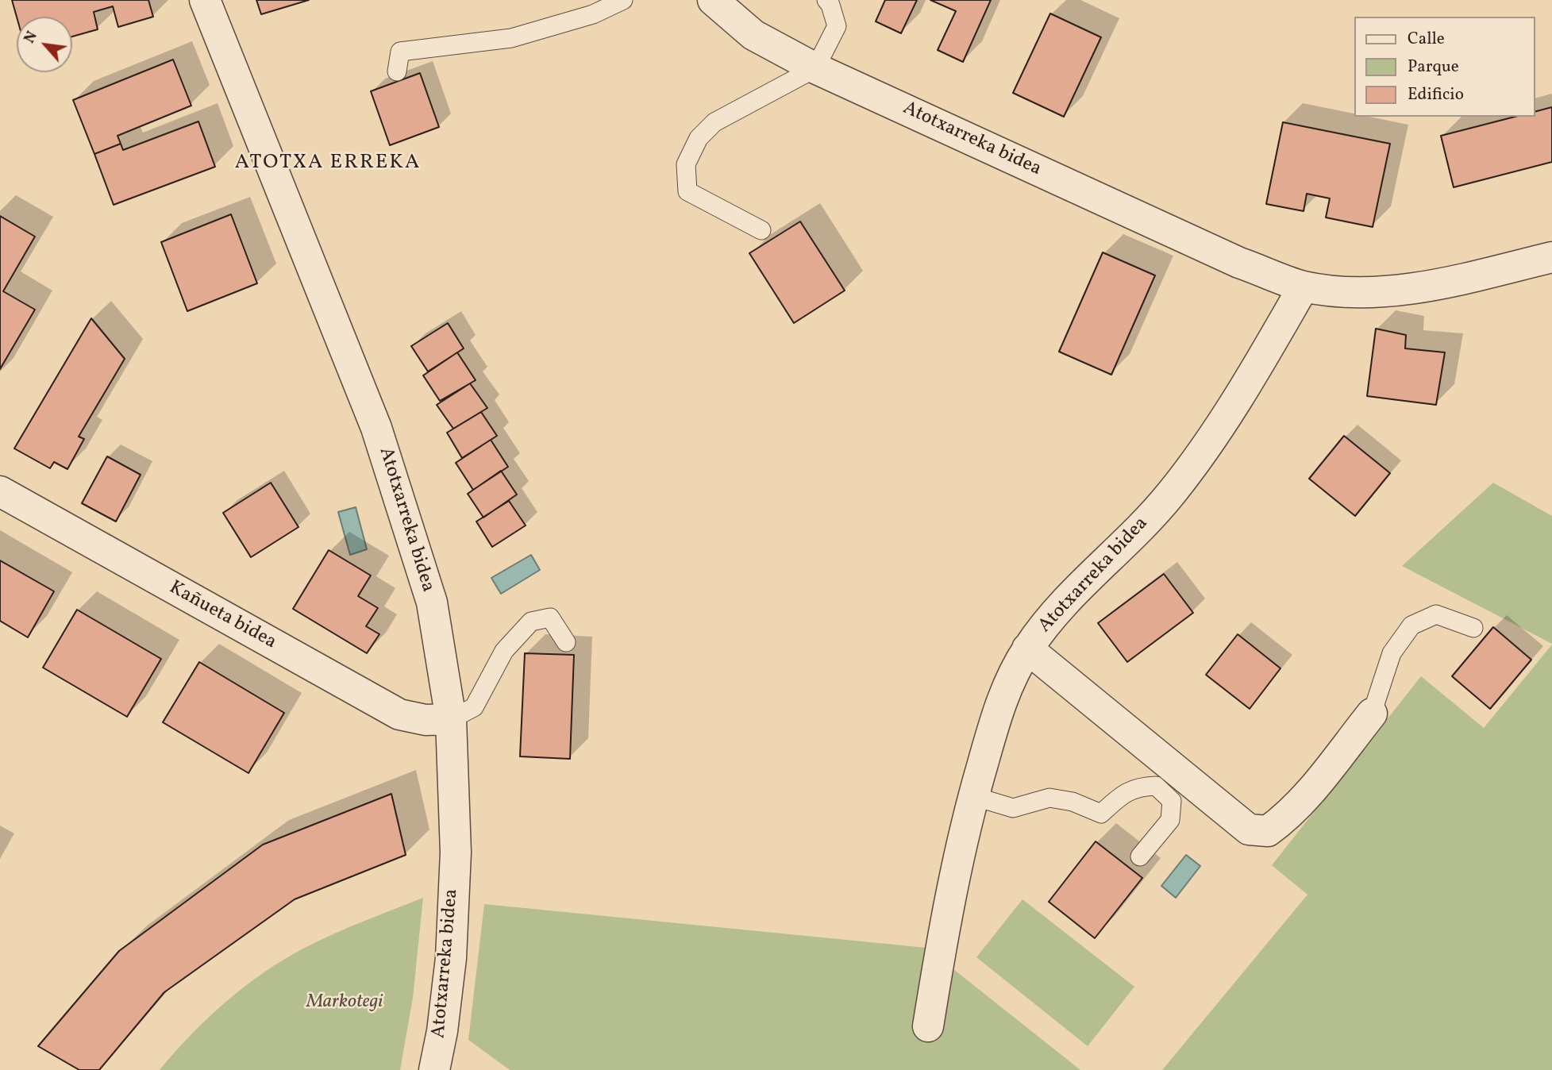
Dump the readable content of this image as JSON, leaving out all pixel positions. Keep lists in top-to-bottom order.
{
  "streets": {
    "street": ["Atotxarreka bidea", "Kañueta bidea"]
  },
  "crossings": [
    ["Atotxarreka bidea", "Kañueta bidea"]
  ],
  "districts": ["ATOTXA ERREKA"],
  "parks": ["Markotegi"],
  "legend": ["Calle", "Parque", "Edificio"],
  "north": "top left"
}
